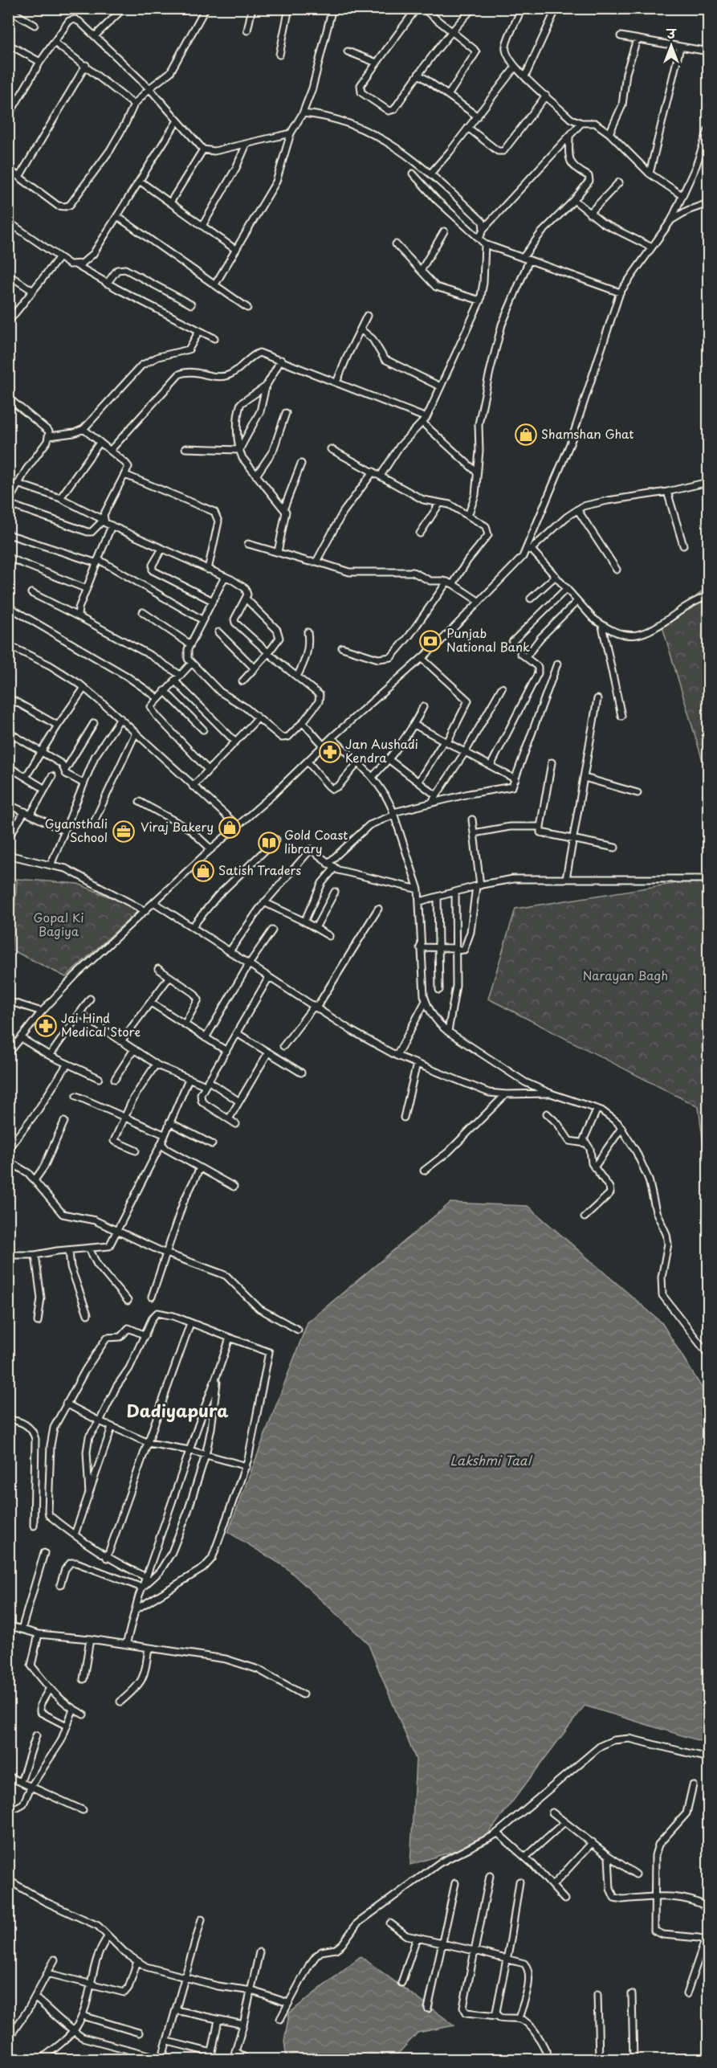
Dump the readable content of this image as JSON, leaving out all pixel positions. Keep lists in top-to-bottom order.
{
  "districts": ["Dadiyapura"],
  "water": ["Lakshmi Taal"],
  "parks": ["Gopal Ki Bagiya", "Narayan Bagh"],
  "places": {
    "shop": ["Shamshan Ghat", "Viraj Bakery", "Satish Traders"],
    "bank": ["Punjab National Bank"],
    "pharmacy": ["Jan Aushadi Kendra", "Jai Hind Medical Store"],
    "office": ["Gyansthali School"],
    "library": ["Gold Coast library"]
  },
  "north": "top"
}
